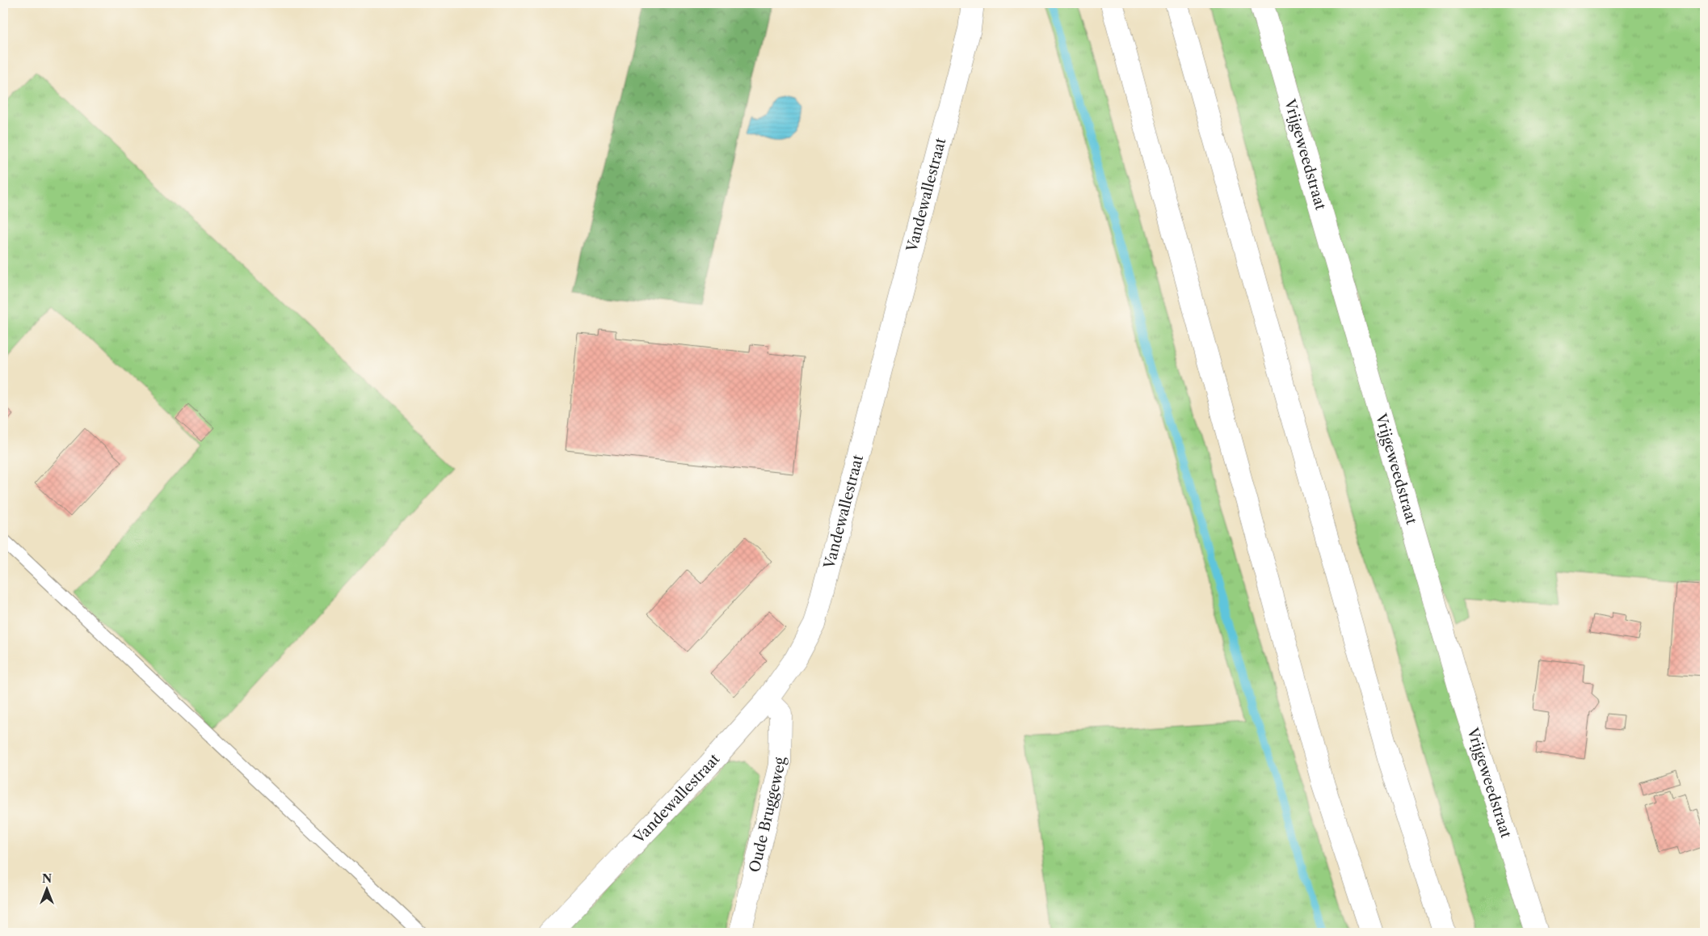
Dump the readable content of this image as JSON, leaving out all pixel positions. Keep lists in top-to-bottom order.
{
  "streets": {
    "main road": ["Vrijgeweedstraat", "Vandewallestraat", "Oude Bruggeweg"]
  },
  "crossings": [
    ["Vandewallestraat", "Oude Bruggeweg"]
  ],
  "north": "top"
}
